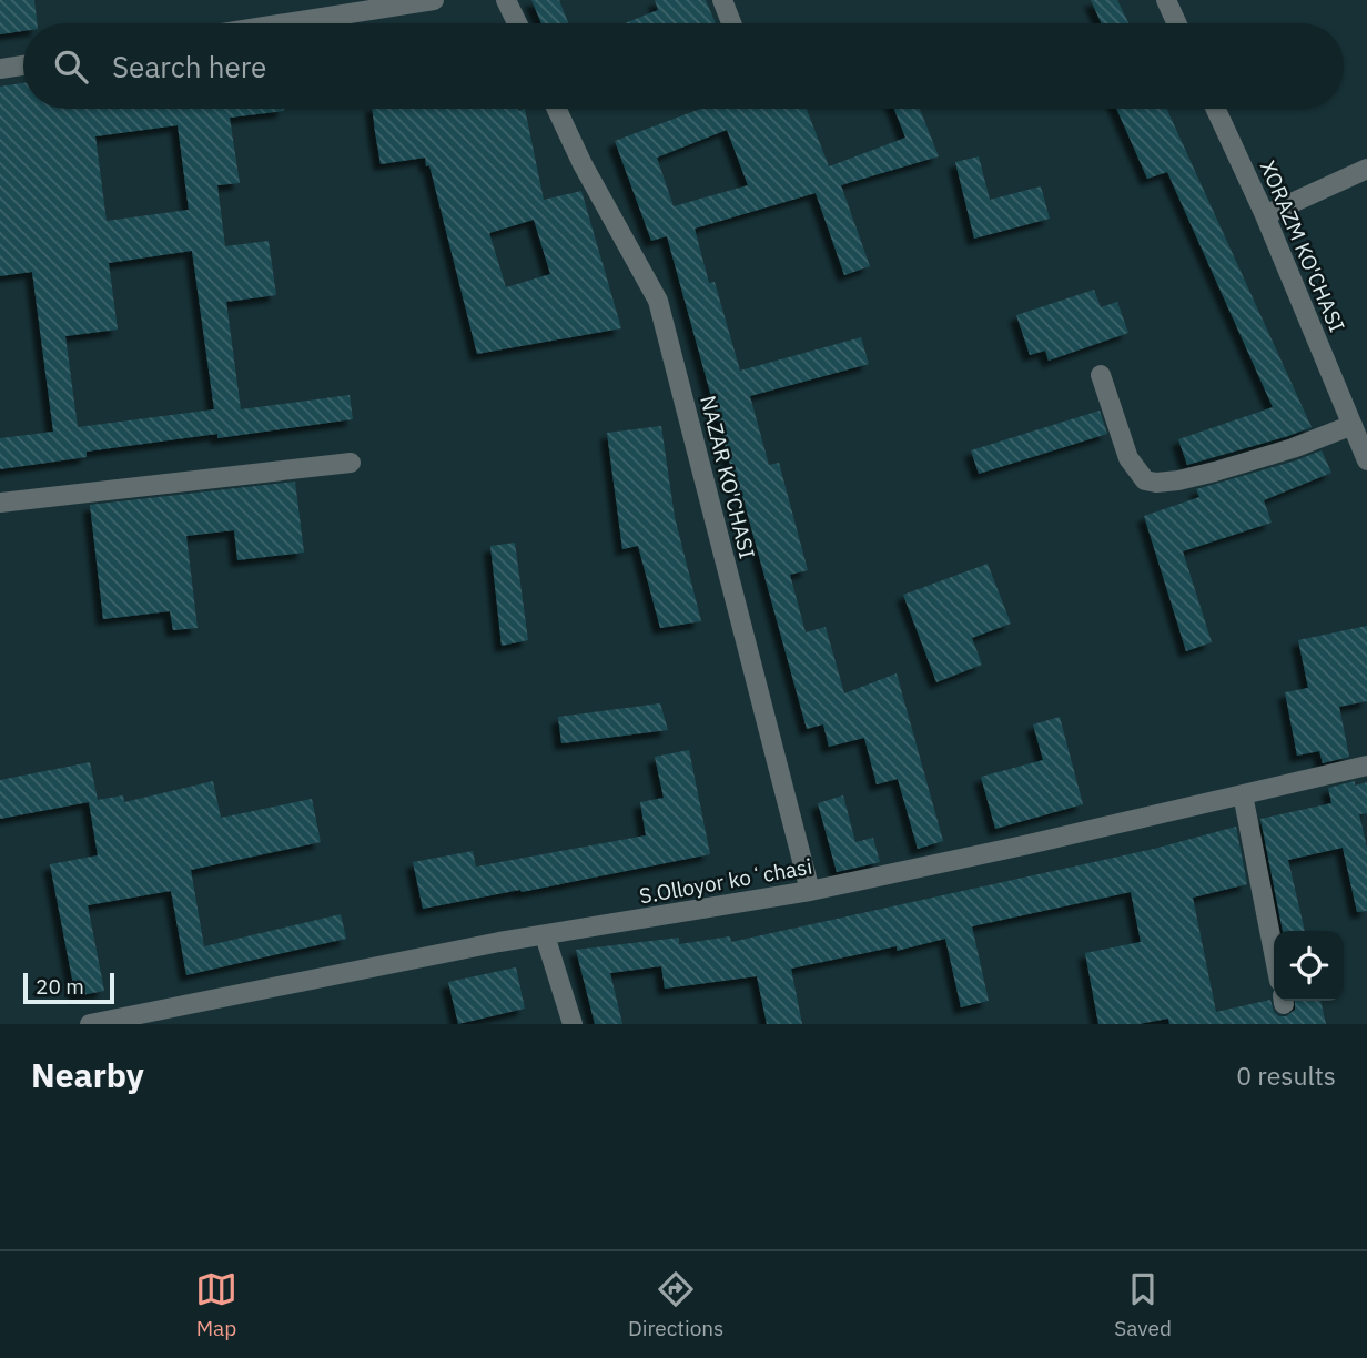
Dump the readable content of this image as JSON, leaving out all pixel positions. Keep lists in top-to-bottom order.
{
  "streets": {
    "street": ["XORAZM KO'CHASI", "NAZAR KO'CHASI", "S.Olloyor koʻchasi"]
  },
  "crossings": [
    ["NAZAR KO'CHASI", "S.Olloyor koʻchasi"]
  ],
  "scale_bar": "20 m",
  "page": {
    "search": "Search here",
    "scale": "20 m",
    "heading": ["Nearby", "0 results"],
    "nav": ["Map", "Directions", "Saved"]
  }
}
